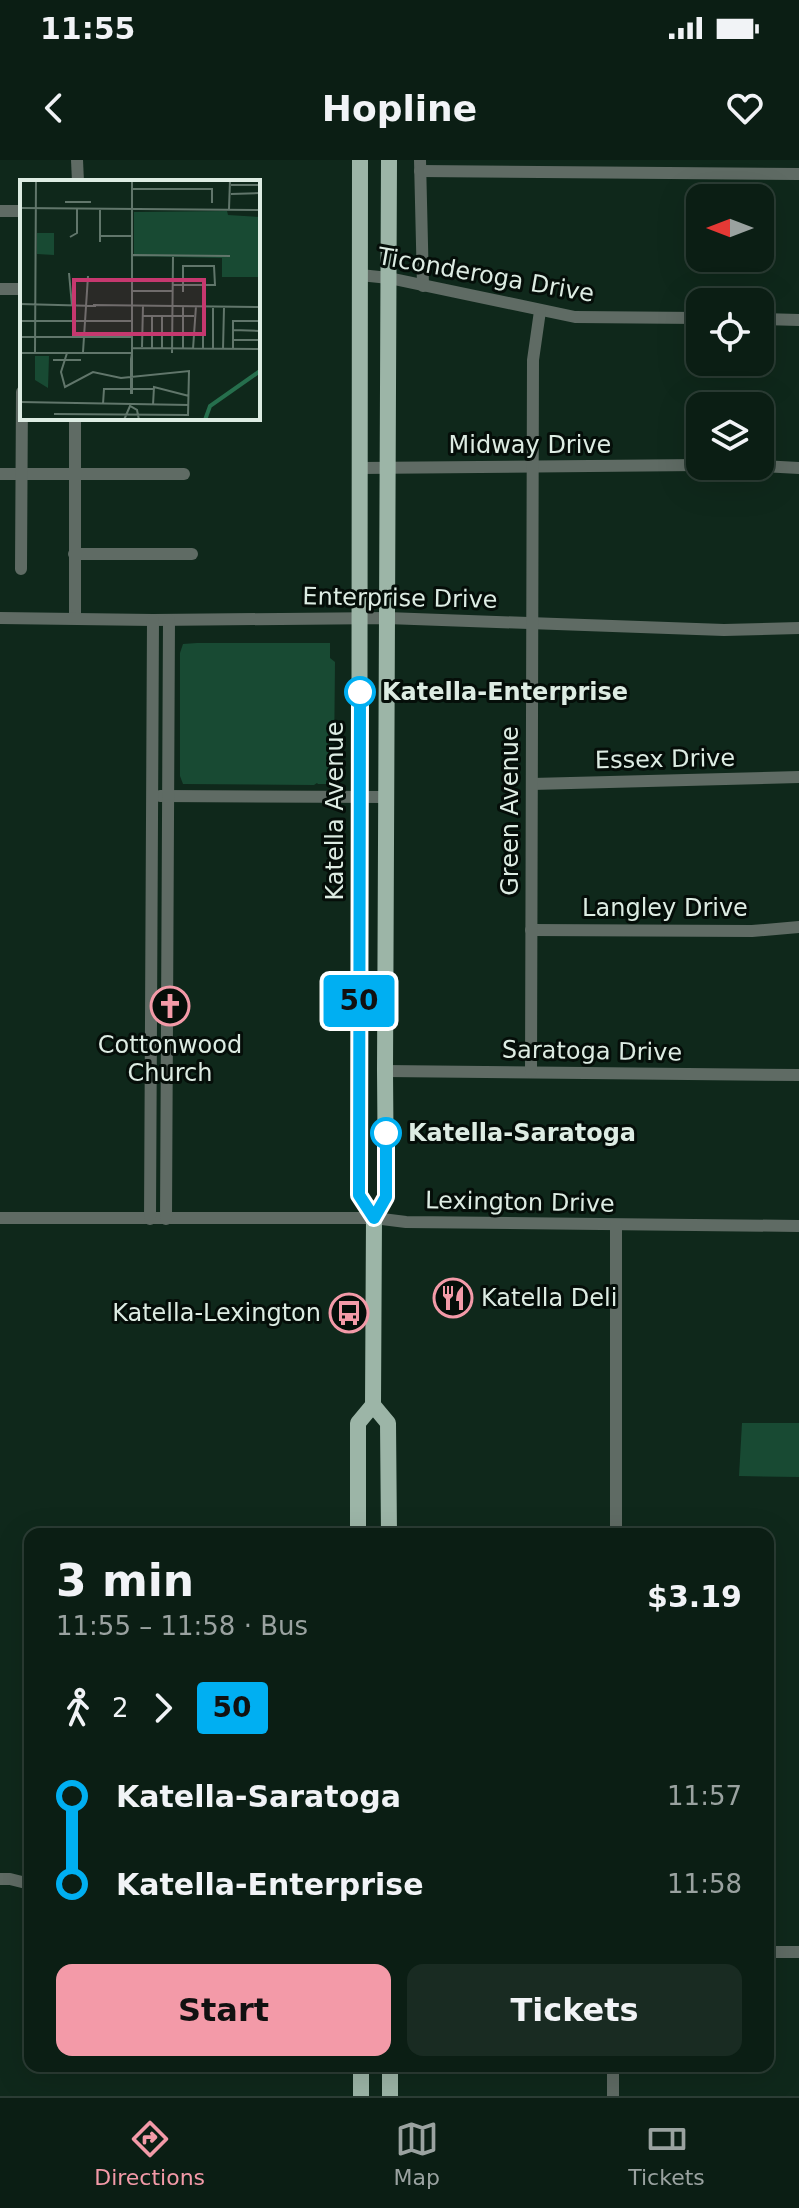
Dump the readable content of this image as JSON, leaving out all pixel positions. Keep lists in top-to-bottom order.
{
  "streets": {
    "main road": ["Katella Avenue"],
    "street": [
      "Ticonderoga Drive",
      "Midway Drive",
      "Enterprise Drive",
      "Essex Drive",
      "Green Avenue",
      "Langley Drive",
      "Saratoga Drive",
      "Lexington Drive"
    ]
  },
  "crossings": [
    ["Ticonderoga Drive", "Katella Avenue"],
    ["Ticonderoga Drive", "Green Avenue"],
    ["Midway Drive", "Katella Avenue"],
    ["Midway Drive", "Green Avenue"],
    ["Enterprise Drive", "Katella Avenue"],
    ["Enterprise Drive", "Green Avenue"],
    ["Essex Drive", "Green Avenue"],
    ["Katella Avenue", "Saratoga Drive"],
    ["Katella Avenue", "Lexington Drive"],
    ["Green Avenue", "Langley Drive"],
    ["Green Avenue", "Saratoga Drive"]
  ],
  "places": {
    "other": ["Katella-Enterprise", "Katella-Saratoga"],
    "church": ["Cottonwood Church"],
    "restaurant": ["Katella Deli"],
    "bus stop": ["Katella-Lexington"]
  },
  "lines": ["bus line 50"],
  "north": "left",
  "page": {
    "status": "11:55",
    "header": "Hopline",
    "on_map": "50",
    "heading": ["3 min", "11:55 – 11:58 · Bus", "$3.19"],
    "legs": ["2", "50"],
    "list": [
      {
        "name": "Katella-Saratoga",
        "value": "11:57"
      },
      {
        "name": "Katella-Enterprise",
        "value": "11:58"
      }
    ],
    "buttons": ["Start", "Tickets"],
    "tabs": ["Directions", "Map", "Tickets"]
  }
}
